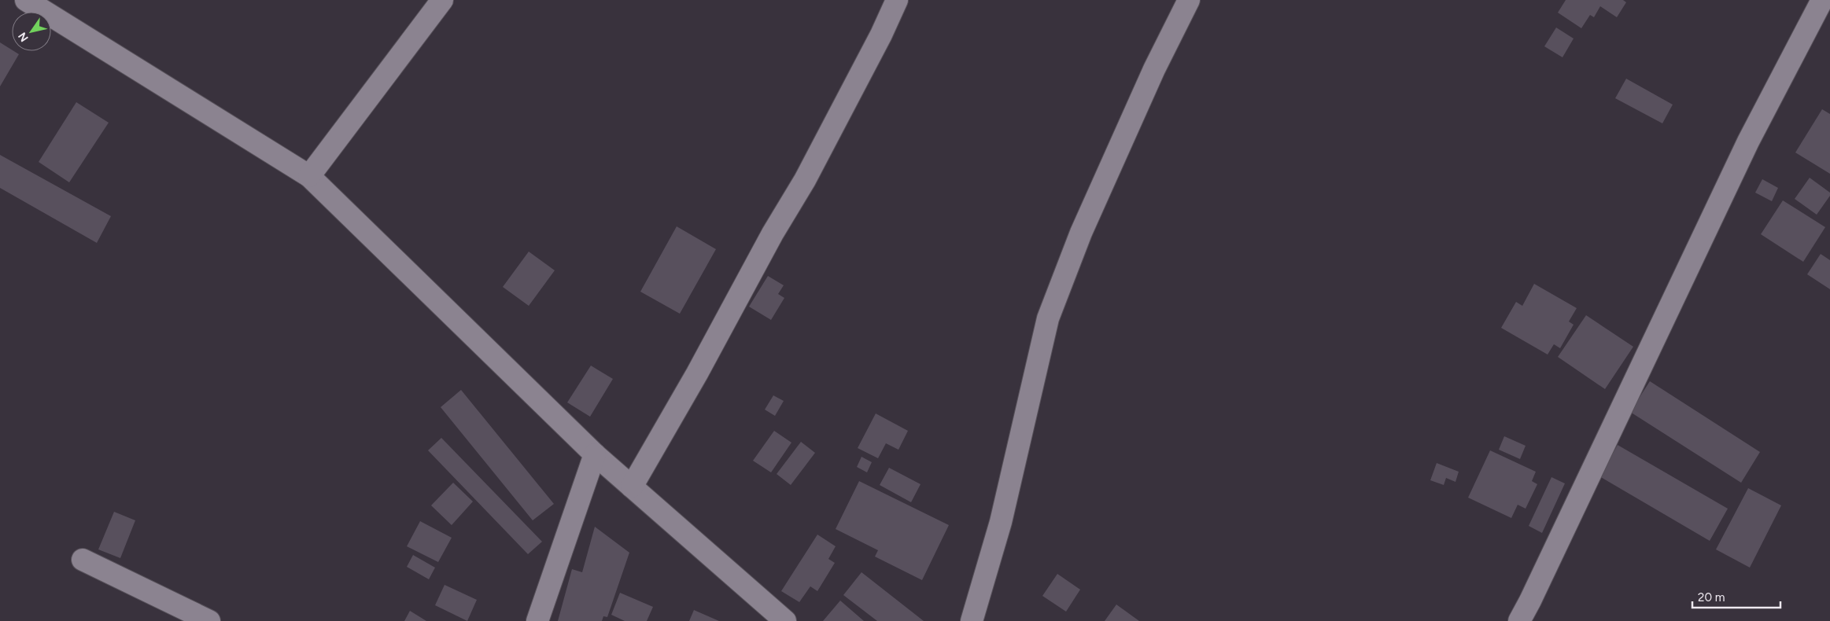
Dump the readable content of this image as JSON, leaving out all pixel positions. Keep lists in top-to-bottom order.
{
  "scale_bar": "20 m",
  "north": "bottom left"
}
